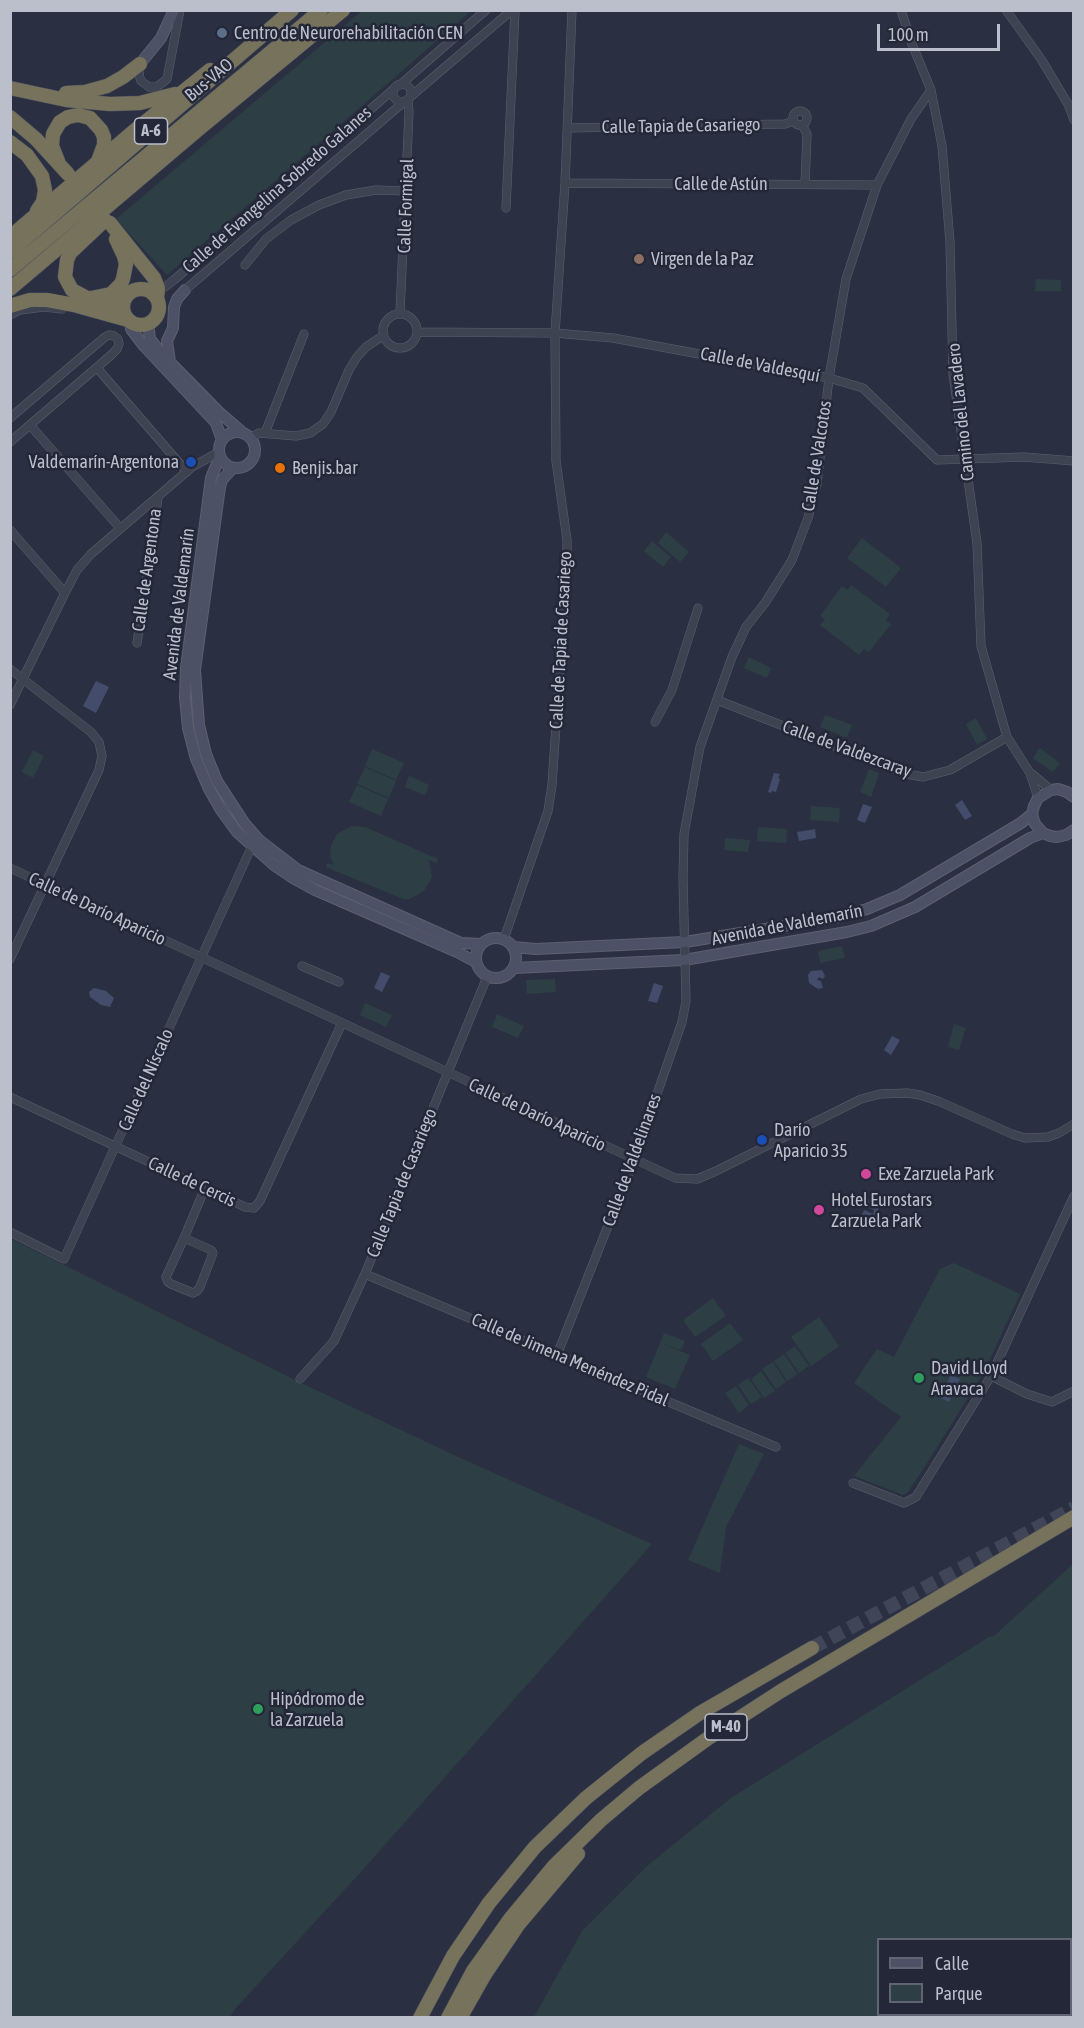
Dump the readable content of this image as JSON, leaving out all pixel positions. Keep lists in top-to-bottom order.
{
  "streets": {
    "highway": ["Bus-VAO", "A-6", "M-40"],
    "street": [
      "Calle Tapia de Casariego",
      "Calle de Astún",
      "Calle de Evangelina Sobredo Galanes",
      "Calle Formigal",
      "Calle de Valdesquí",
      "Camino del Lavadero",
      "Calle de Valcotos",
      "Calle de Argentona",
      "Avenida de Valdemarín",
      "Calle de Tapia de Casariego",
      "Calle de Valdezcaray",
      "Calle de Darío Aparicio",
      "Calle del Níscalo",
      "Calle de Valdelinares",
      "Calle de Cercis",
      "Calle de Jimena Menéndez Pidal"
    ]
  },
  "crossings": [
    ["Calle Tapia de Casariego", "Avenida de Valdemarín"],
    ["Calle Tapia de Casariego", "Calle de Tapia de Casariego"],
    ["Calle Tapia de Casariego", "Calle de Darío Aparicio"],
    ["Calle Tapia de Casariego", "Calle de Jimena Menéndez Pidal"],
    ["Calle de Astún", "Calle de Valcotos"],
    ["Calle de Evangelina Sobredo Galanes", "Calle Formigal"],
    ["Calle Formigal", "Calle de Valdesquí"],
    ["Calle de Valdesquí", "Camino del Lavadero"],
    ["Calle de Valdesquí", "Calle de Valcotos"],
    ["Calle de Valdesquí", "Calle de Tapia de Casariego"],
    ["Camino del Lavadero", "Calle de Valcotos"],
    ["Camino del Lavadero", "Calle de Valdezcaray"],
    ["Calle de Valcotos", "Avenida de Valdemarín"],
    ["Calle de Valcotos", "Calle de Valdezcaray"],
    ["Calle de Valcotos", "Calle de Valdelinares"],
    ["Calle de Argentona", "Avenida de Valdemarín"],
    ["Avenida de Valdemarín", "Calle de Tapia de Casariego"],
    ["Avenida de Valdemarín", "Calle del Níscalo"],
    ["Avenida de Valdemarín", "Calle de Valdelinares"],
    ["Calle de Darío Aparicio", "Calle del Níscalo"],
    ["Calle de Darío Aparicio", "Calle de Valdelinares"],
    ["Calle de Darío Aparicio", "Calle de Cercis"],
    ["Calle del Níscalo", "Calle de Cercis"],
    ["Calle de Valdelinares", "Calle de Jimena Menéndez Pidal"]
  ],
  "places": [
    "Centro de Neurorehabilitación CEN",
    "Virgen de la Paz",
    "Valdemarín-Argentona",
    "Benjis.bar",
    "Darío Aparicio 35",
    "Exe Zarzuela Park",
    "Hotel Eurostars Zarzuela Park",
    "David Lloyd Aravaca",
    "Hipódromo de la Zarzuela"
  ],
  "legend": ["Calle", "Parque"],
  "scale_bar": "100 m"
}
